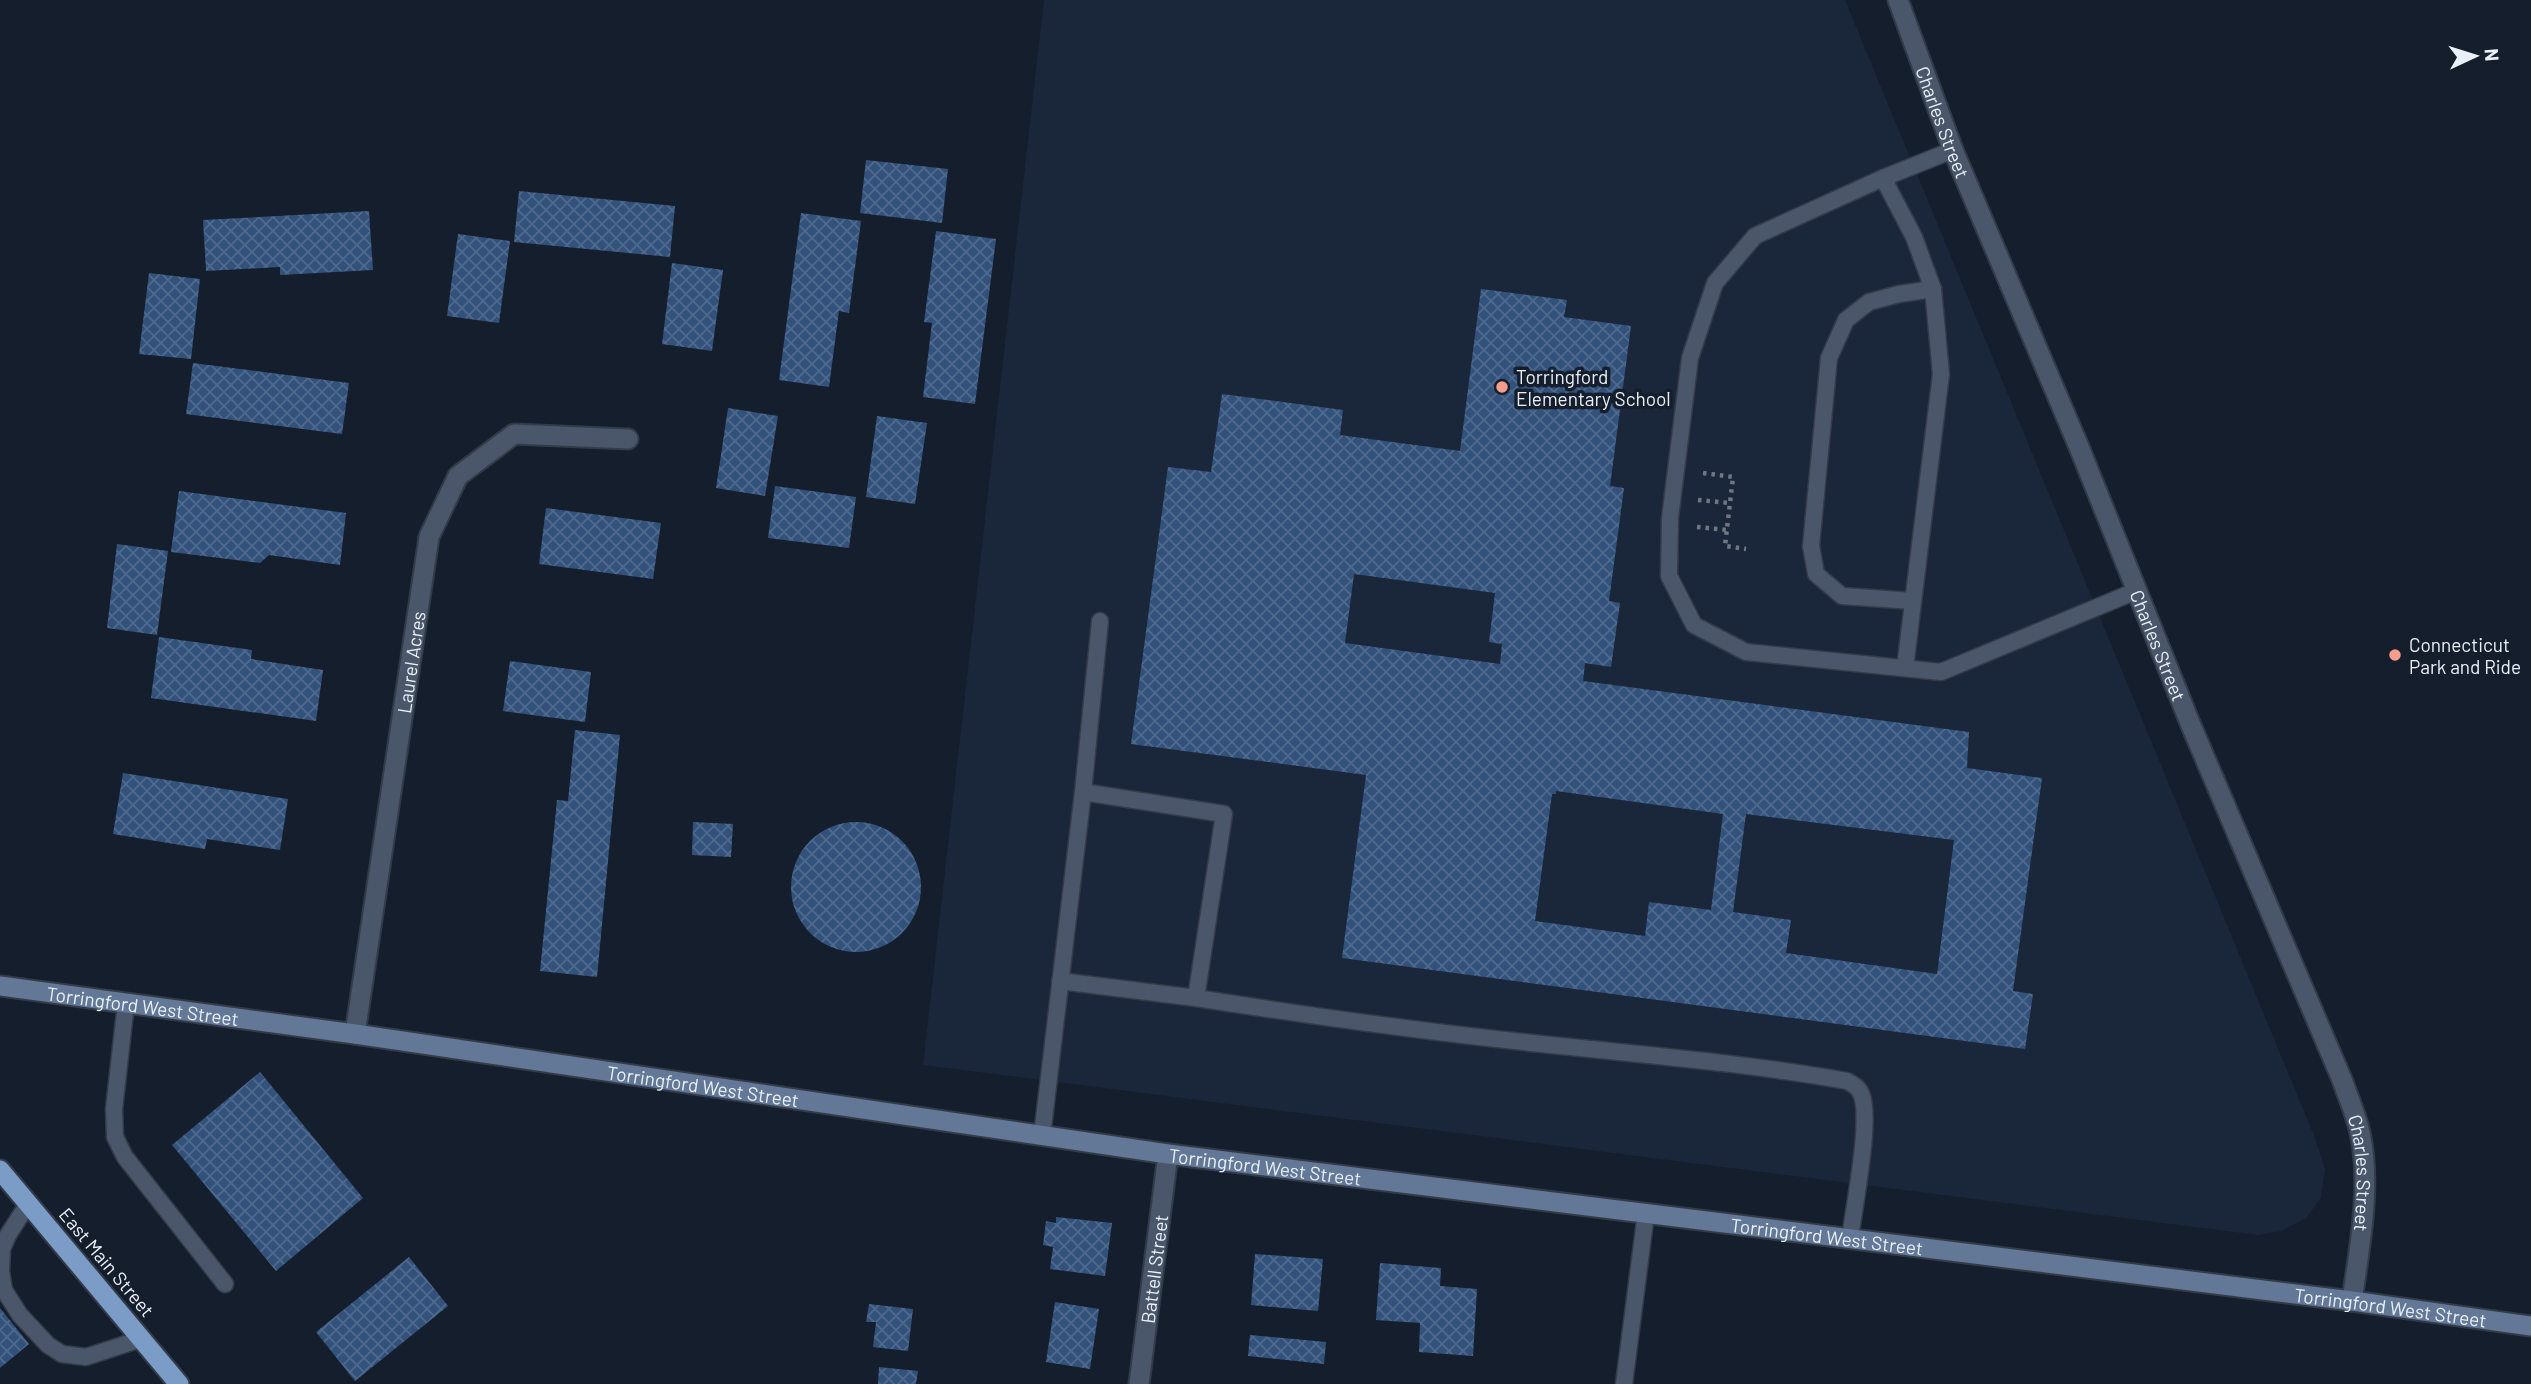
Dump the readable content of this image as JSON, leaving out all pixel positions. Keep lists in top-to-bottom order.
{
  "streets": {
    "highway": ["East Main Street"],
    "main road": ["Torringford West Street"],
    "street": ["Charles Street", "Laurel Acres", "Battell Street"]
  },
  "crossings": [
    ["Charles Street", "Torringford West Street"],
    ["Laurel Acres", "Torringford West Street"],
    ["Torringford West Street", "Battell Street"]
  ],
  "places": ["Torringford Elementary School", "Connecticut Park and Ride"],
  "north": "right"
}
